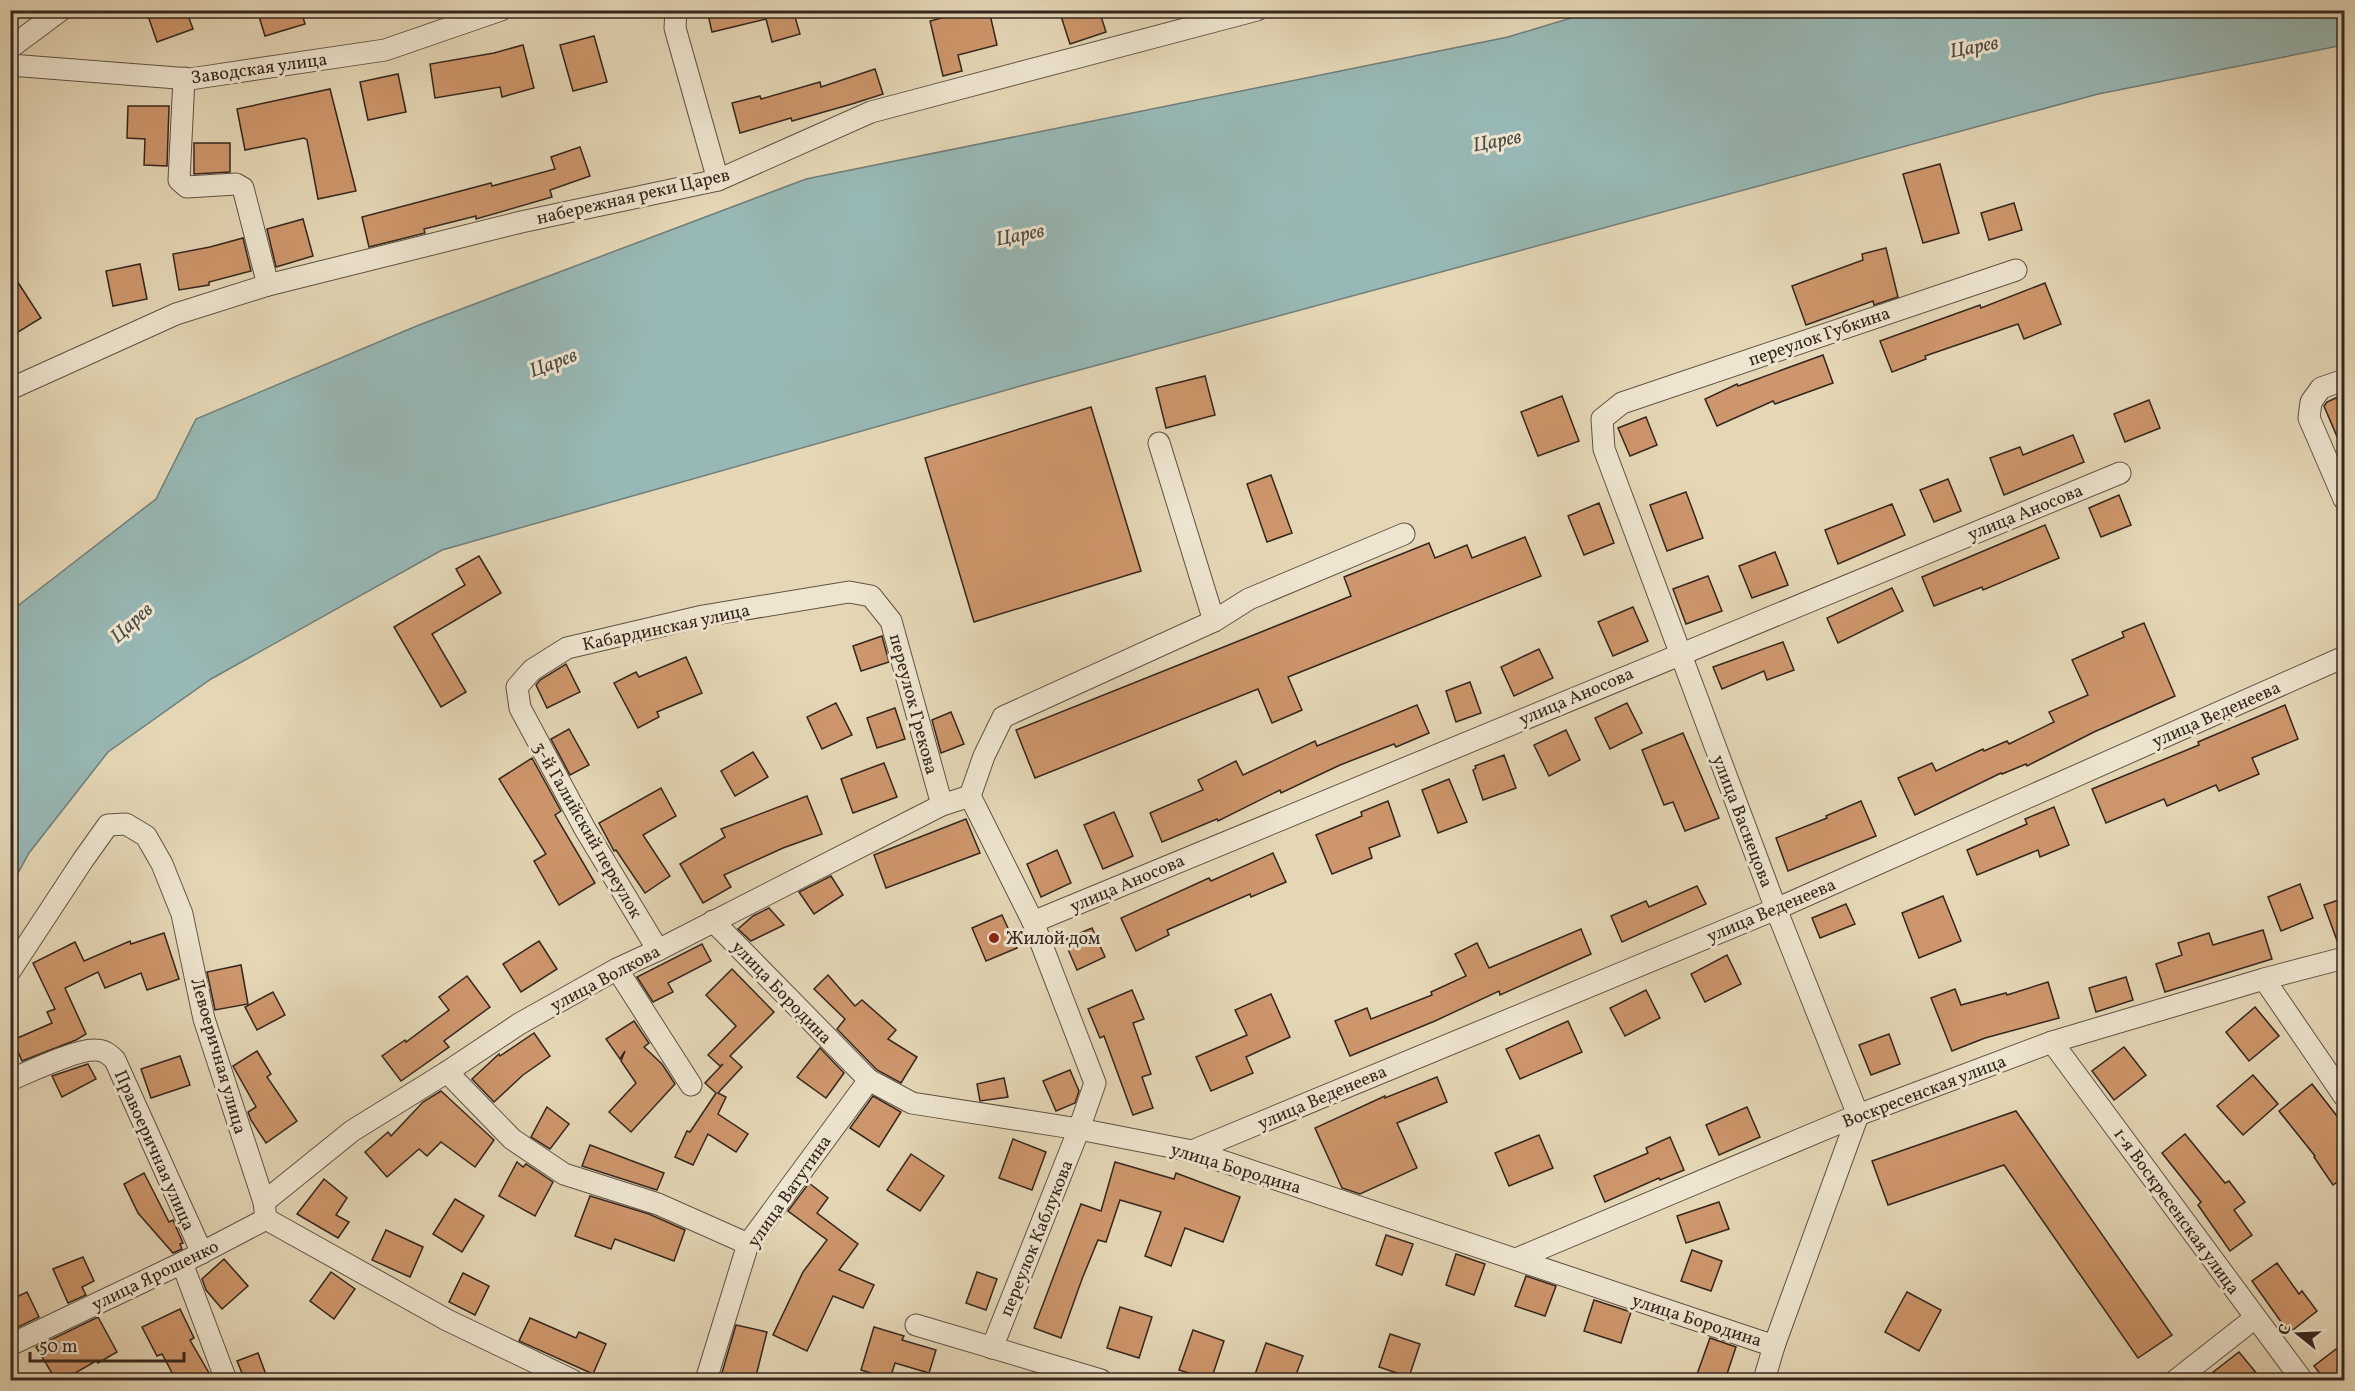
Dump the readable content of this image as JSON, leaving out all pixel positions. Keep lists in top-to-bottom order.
{
  "streets": {
    "street": [
      "Заводская улица",
      "набережная реки Царев",
      "переулок Губкина",
      "улица Аносова",
      "Кабардинская улица",
      "переулок Грекова",
      "улица Веденеева",
      "улица Васнецова",
      "3-й Галийский переулок",
      "улица Волкова",
      "улица Бородина",
      "Левоеричная улица",
      "Воскресенская улица",
      "Правоеричная улица",
      "улица Ватутина",
      "1-я Воскресенская улица",
      "переулок Каблукова",
      "улица Ярошенко"
    ]
  },
  "crossings": [
    ["переулок Губкина", "улица Васнецова"],
    ["улица Аносова", "улица Васнецова"],
    ["улица Аносова", "переулок Каблукова"],
    ["Кабардинская улица", "переулок Грекова"],
    ["Кабардинская улица", "3-й Галийский переулок"],
    ["переулок Грекова", "улица Волкова"],
    ["улица Веденеева", "улица Васнецова"],
    ["улица Веденеева", "улица Бородина"],
    ["улица Васнецова", "Воскресенская улица"],
    ["3-й Галийский переулок", "улица Волкова"],
    ["улица Волкова", "улица Бородина"],
    ["улица Волкова", "Левоеричная улица"],
    ["улица Волкова", "переулок Каблукова"],
    ["улица Волкова", "улица Ярошенко"],
    ["улица Бородина", "Воскресенская улица"],
    ["улица Бородина", "улица Ватутина"],
    ["улица Бородина", "переулок Каблукова"],
    ["Левоеричная улица", "улица Ярошенко"],
    ["Воскресенская улица", "1-я Воскресенская улица"],
    ["Правоеричная улица", "улица Ярошенко"]
  ],
  "water": ["Царев"],
  "places": ["Жилой дом"],
  "scale_bar": "50 m",
  "north": "left"
}
